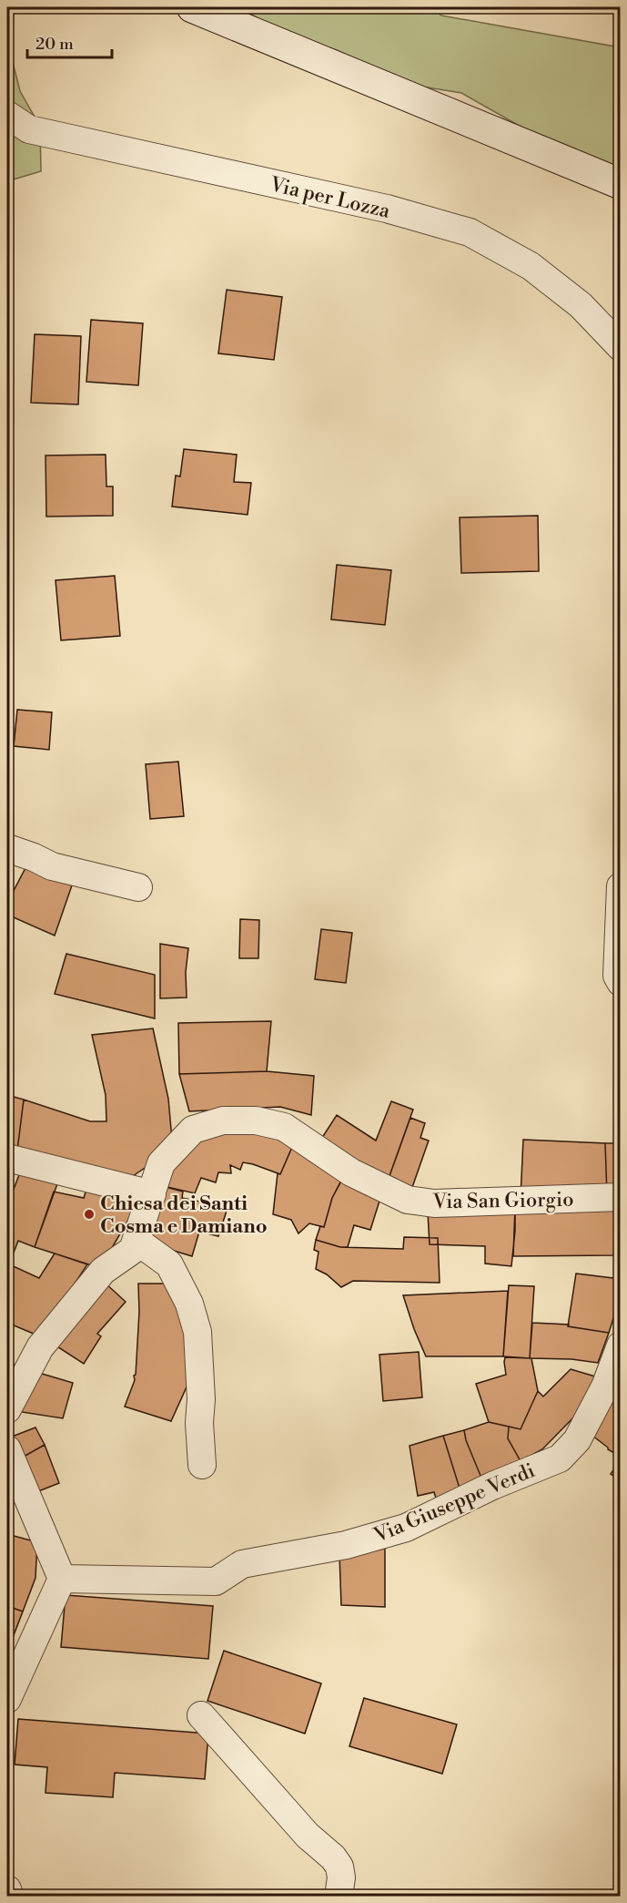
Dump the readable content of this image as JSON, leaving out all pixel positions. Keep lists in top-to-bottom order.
{
  "streets": {
    "street": ["Via per Lozza", "Via San Giorgio", "Via Giuseppe Verdi"]
  },
  "places": ["Chiesa dei Santi Cosma e Damiano"],
  "scale_bar": "20 m"
}
